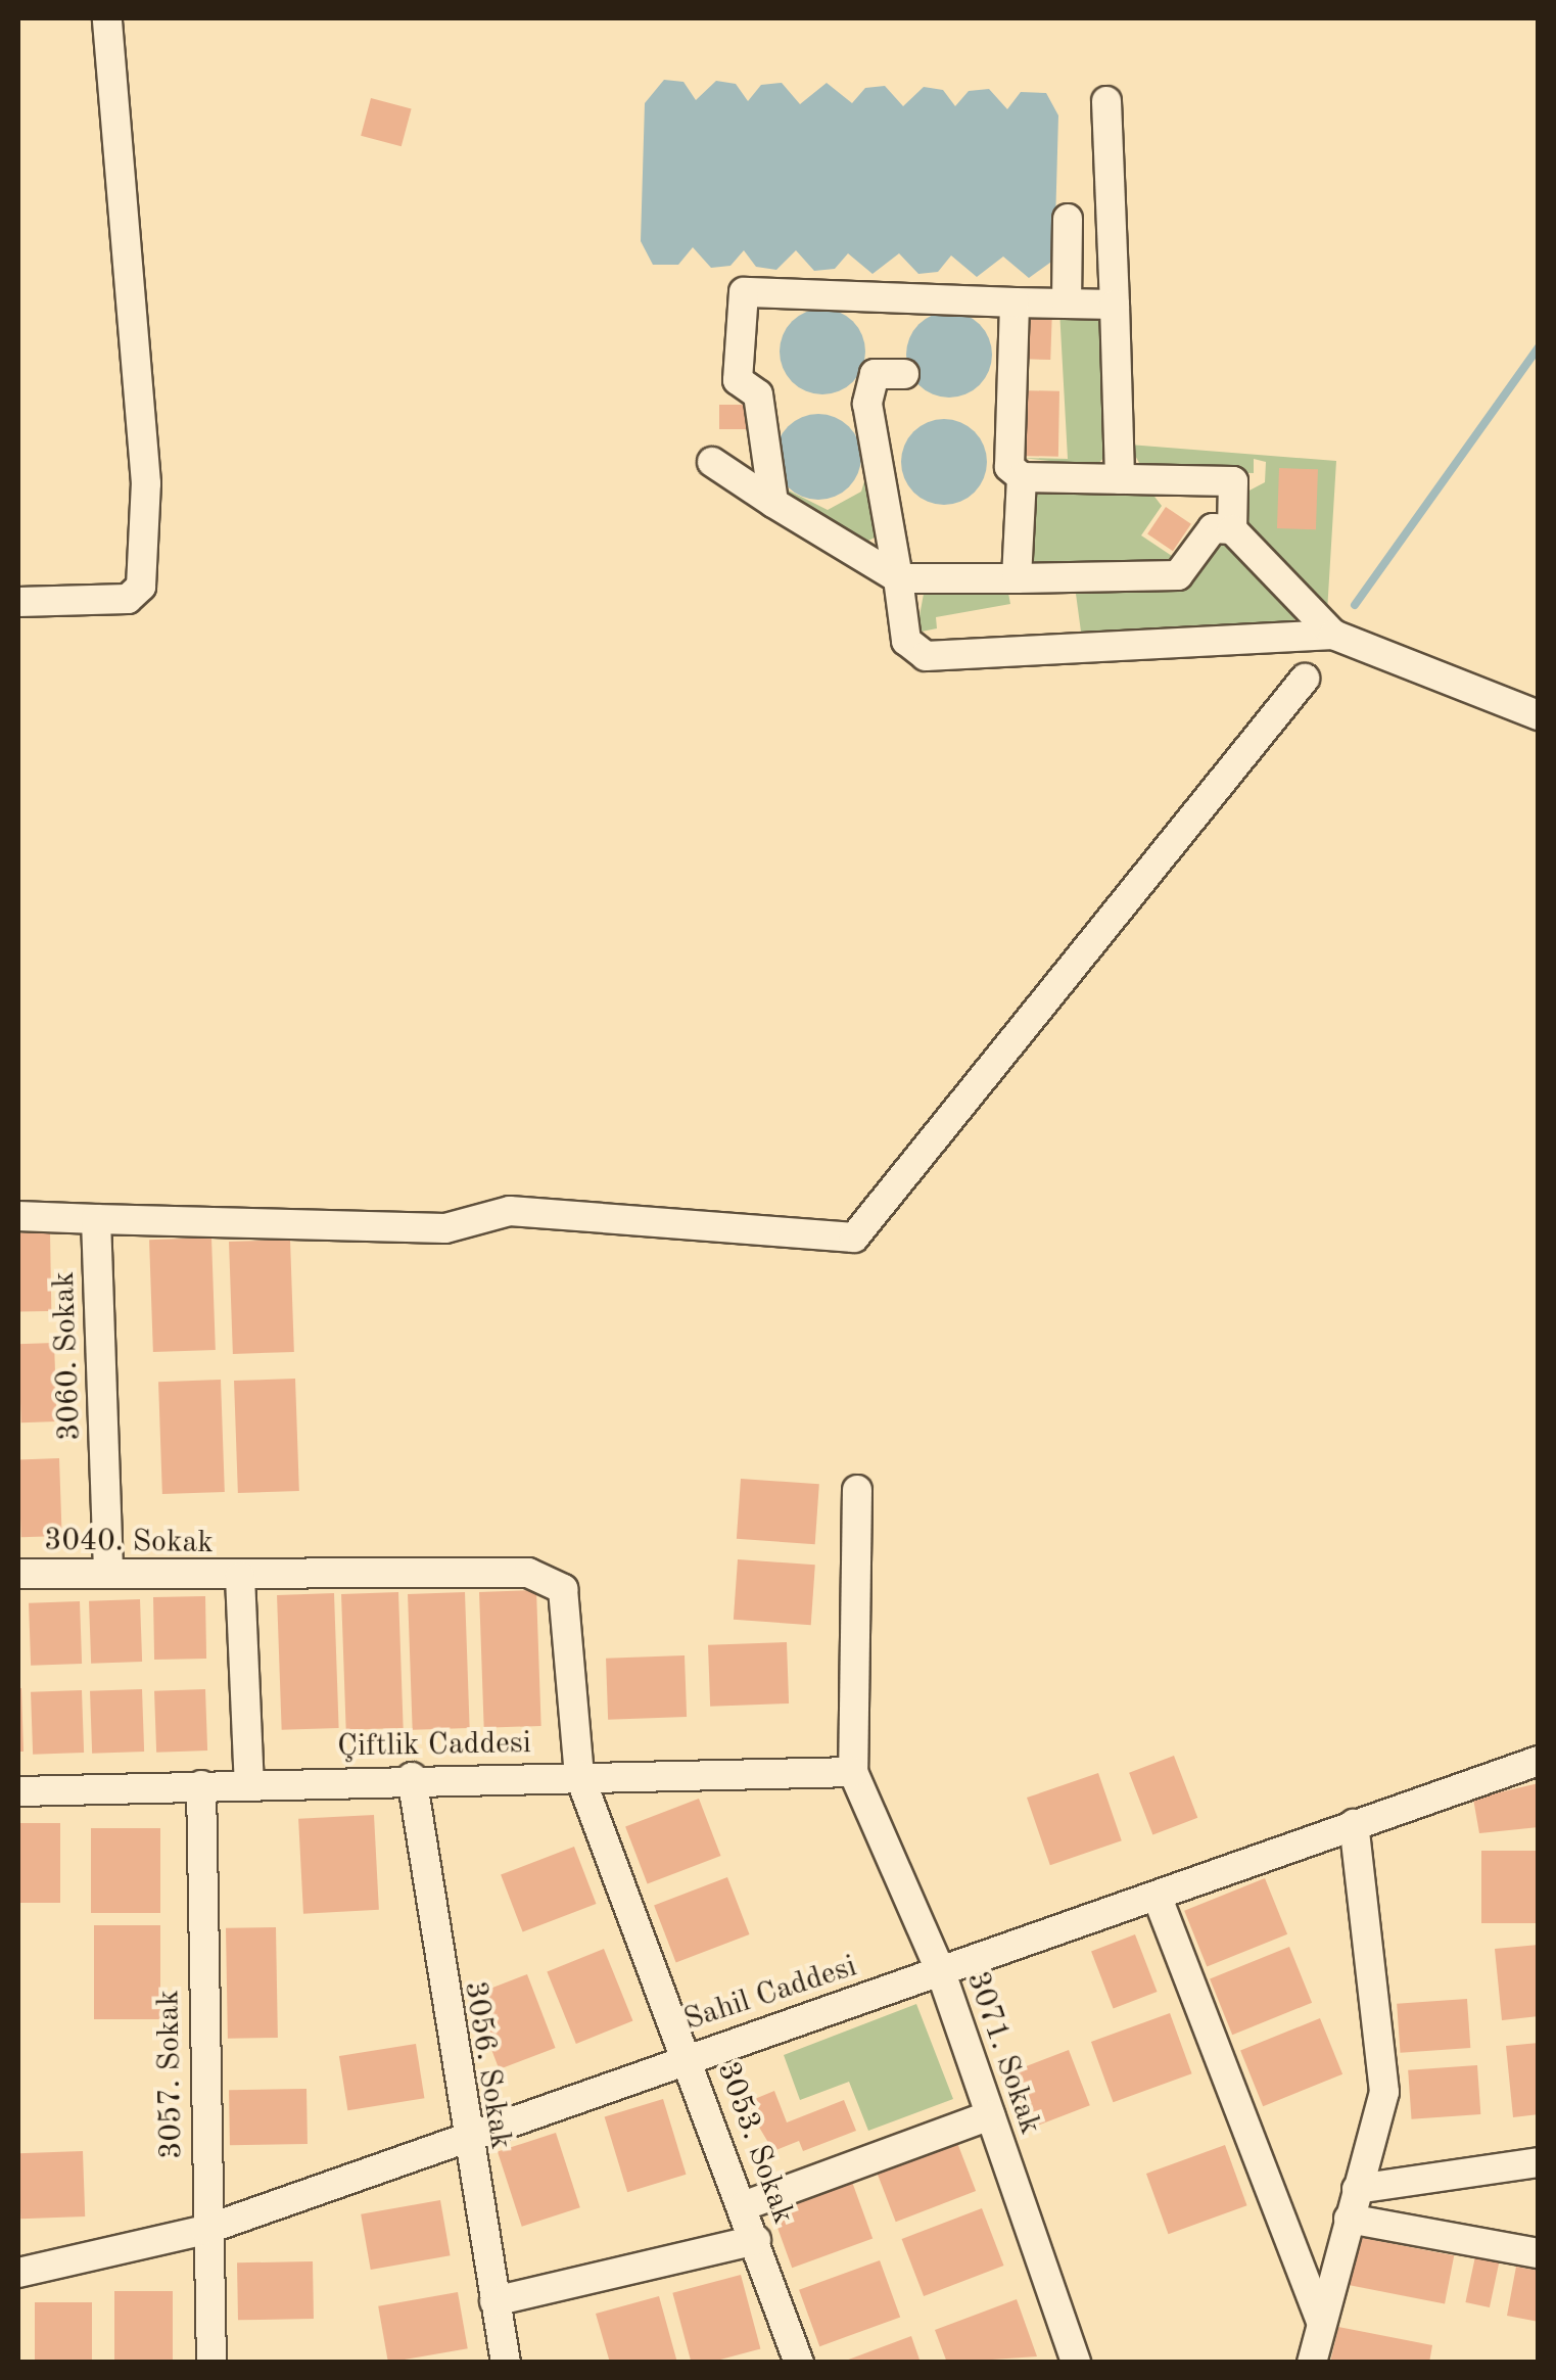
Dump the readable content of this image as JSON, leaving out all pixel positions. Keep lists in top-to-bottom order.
{
  "streets": {
    "street": [
      "3060. Sokak",
      "3040. Sokak",
      "Çiftlik Caddesi",
      "Sahil Caddesi",
      "3071. Sokak",
      "3056. Sokak",
      "3057. Sokak",
      "3053. Sokak"
    ]
  },
  "crossings": [
    ["3060. Sokak", "3040. Sokak"],
    ["3040. Sokak", "Çiftlik Caddesi"],
    ["3040. Sokak", "3053. Sokak"],
    ["Çiftlik Caddesi", "3071. Sokak"],
    ["Çiftlik Caddesi", "3056. Sokak"],
    ["Çiftlik Caddesi", "3057. Sokak"],
    ["Çiftlik Caddesi", "3053. Sokak"],
    ["Sahil Caddesi", "3071. Sokak"],
    ["Sahil Caddesi", "3056. Sokak"],
    ["Sahil Caddesi", "3057. Sokak"],
    ["Sahil Caddesi", "3053. Sokak"]
  ]
}
